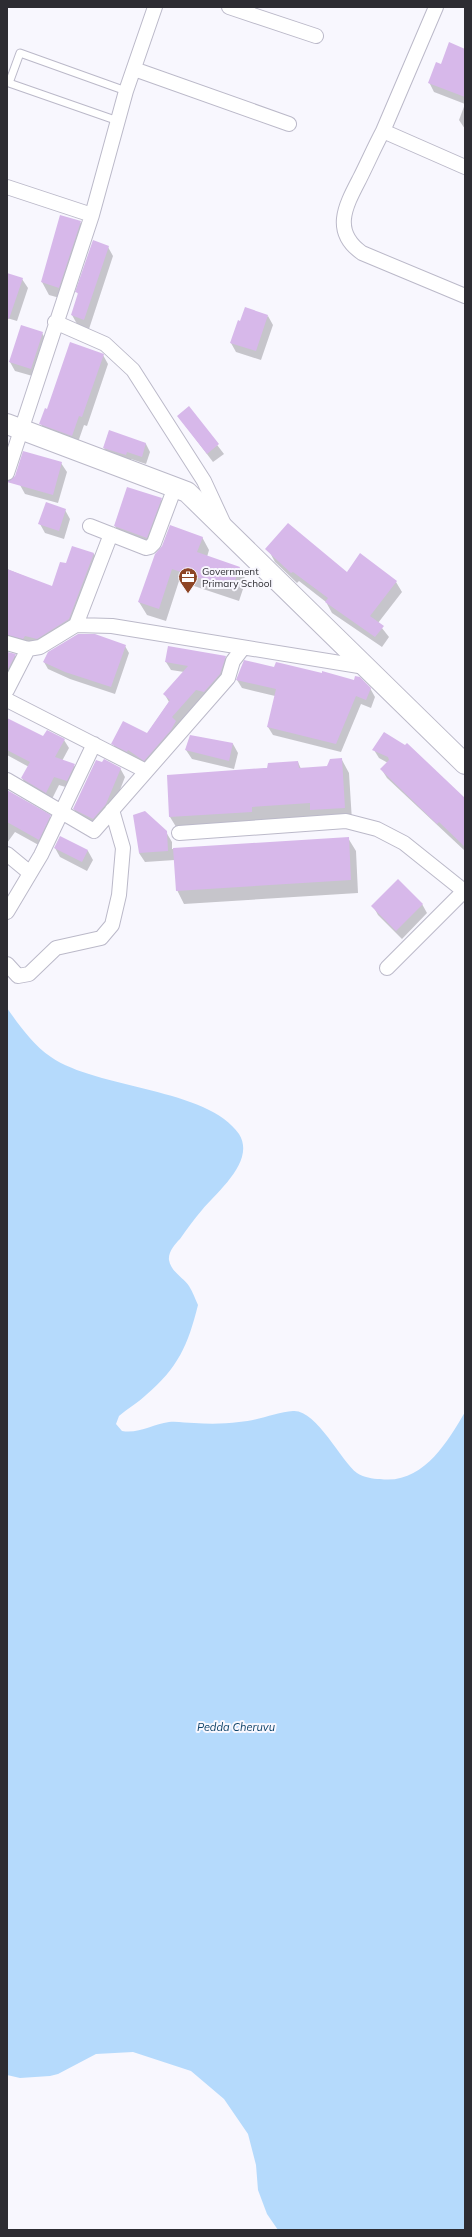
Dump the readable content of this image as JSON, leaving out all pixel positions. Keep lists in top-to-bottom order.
{
  "water": ["Pedda Cheruvu"],
  "places": {
    "office": ["Government Primary School"]
  }
}
